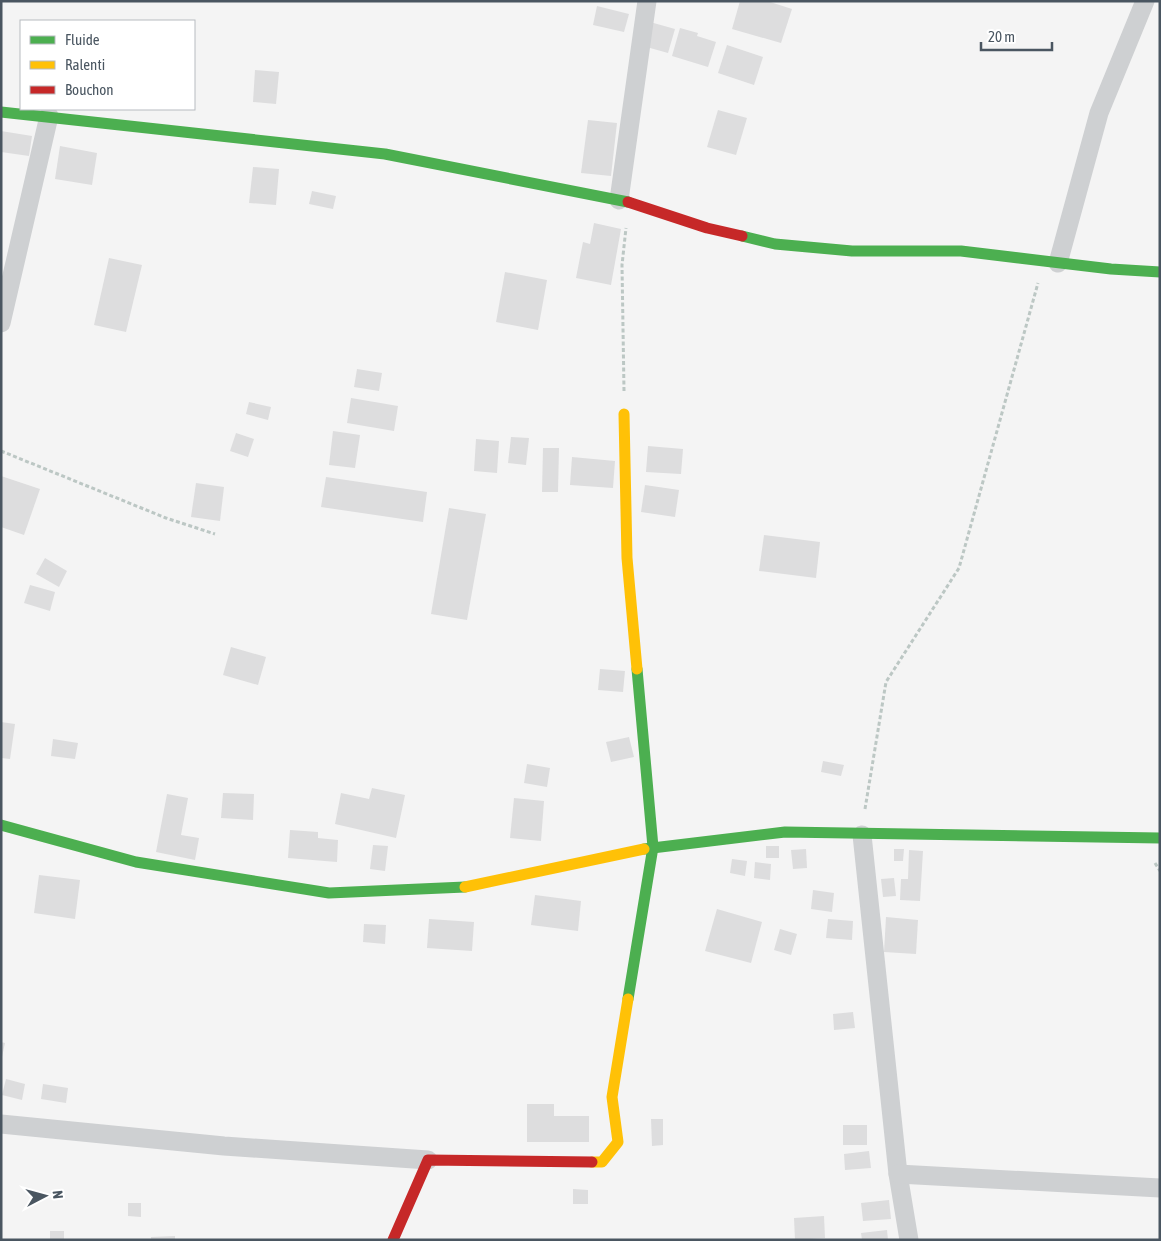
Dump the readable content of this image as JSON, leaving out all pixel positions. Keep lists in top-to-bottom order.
{
  "legend": ["Fluide", "Ralenti", "Bouchon"],
  "scale_bar": "20 m",
  "north": "right"
}
